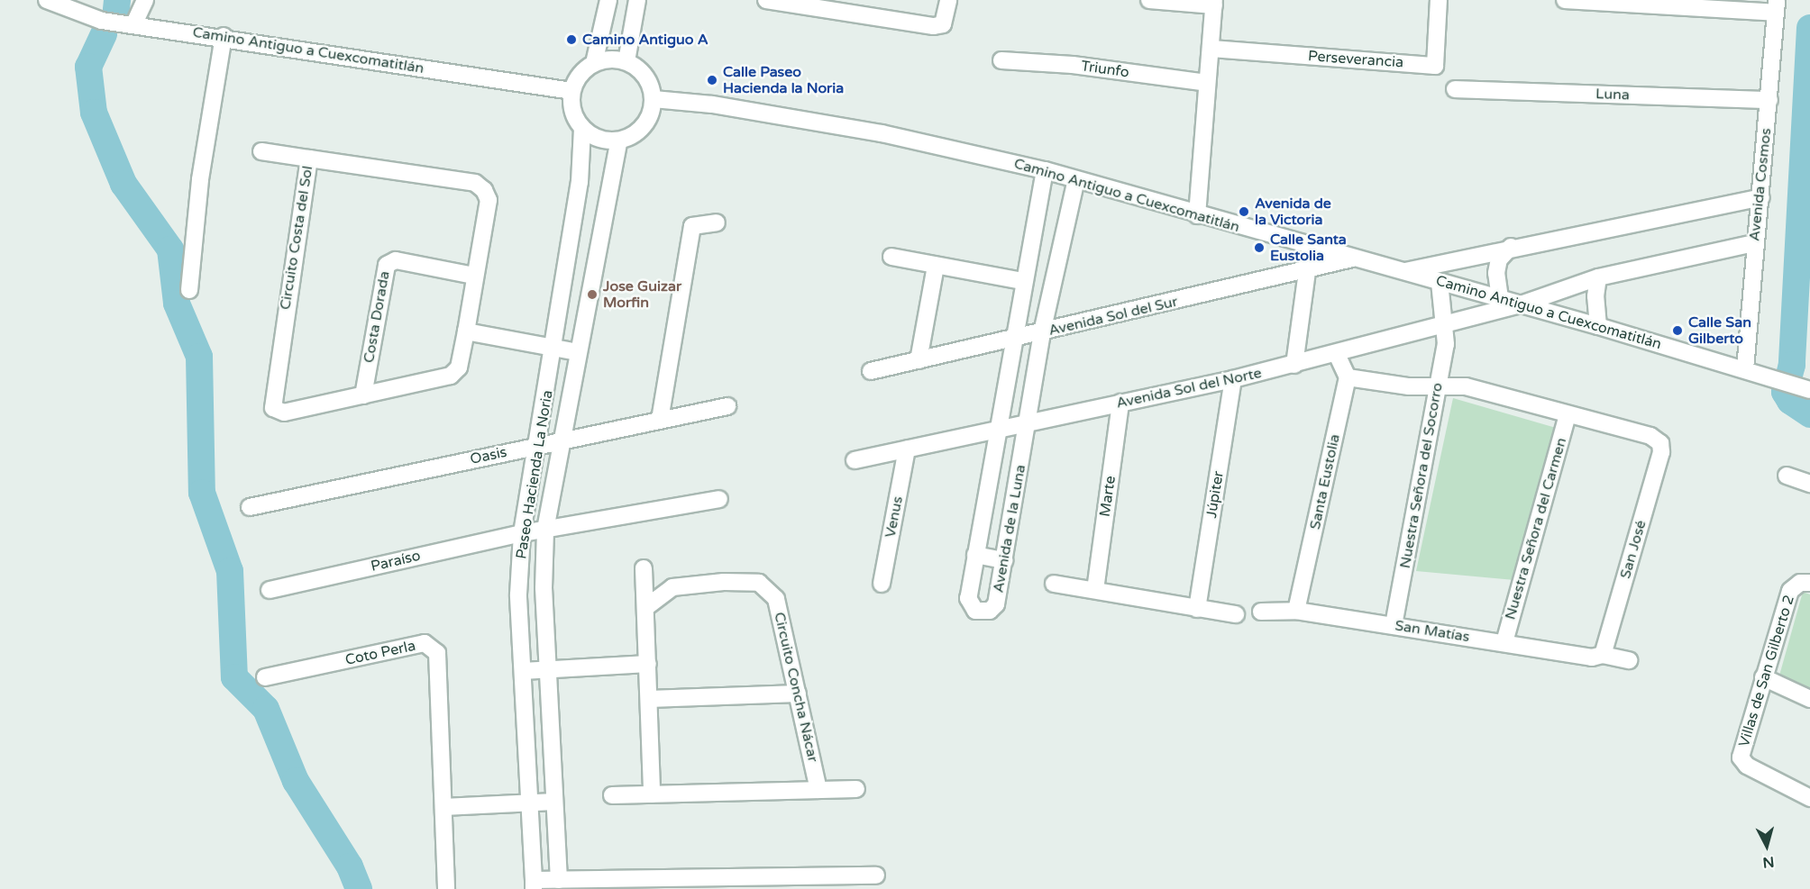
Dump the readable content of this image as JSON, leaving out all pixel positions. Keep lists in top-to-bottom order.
{
  "streets": {
    "street": [
      "Camino Antiguo a Cuexcomatitlán",
      "Perseverancia",
      "Triunfo",
      "Luna",
      "Avenida Cosmos",
      "Circuito Costa del Sol",
      "Avenida Sol del Sur",
      "Costa Dorada",
      "Avenida Sol del Norte",
      "Oasis",
      "Paseo Hacienda La Noria",
      "Nuestra Señora del Socorro",
      "Santa Eustolia",
      "Júpiter",
      "Marte",
      "Venus",
      "Avenida de la Luna",
      "Nuestra Señora del Carmen",
      "San José",
      "Paraíso",
      "San Matías",
      "Coto Perla",
      "Villas de San Gilberto 2",
      "Circuito Concha Nácar"
    ]
  },
  "crossings": [
    ["Camino Antiguo a Cuexcomatitlán", "Avenida Cosmos"],
    ["Camino Antiguo a Cuexcomatitlán", "Avenida Sol del Sur"],
    ["Camino Antiguo a Cuexcomatitlán", "Avenida Sol del Norte"],
    ["Camino Antiguo a Cuexcomatitlán", "Paseo Hacienda La Noria"],
    ["Camino Antiguo a Cuexcomatitlán", "Nuestra Señora del Socorro"],
    ["Camino Antiguo a Cuexcomatitlán", "Avenida de la Luna"],
    ["Luna", "Avenida Cosmos"],
    ["Avenida Cosmos", "Avenida Sol del Norte"],
    ["Circuito Costa del Sol", "Costa Dorada"],
    ["Avenida Sol del Sur", "Avenida de la Luna"],
    ["Avenida Sol del Norte", "Nuestra Señora del Socorro"],
    ["Avenida Sol del Norte", "Júpiter"],
    ["Avenida Sol del Norte", "Marte"],
    ["Avenida Sol del Norte", "Venus"],
    ["Avenida Sol del Norte", "Avenida de la Luna"],
    ["Oasis", "Paseo Hacienda La Noria"],
    ["Paseo Hacienda La Noria", "Paraíso"],
    ["Nuestra Señora del Socorro", "San Matías"],
    ["Santa Eustolia", "San Matías"],
    ["Nuestra Señora del Carmen", "San José"],
    ["Nuestra Señora del Carmen", "San Matías"],
    ["San José", "San Matías"]
  ],
  "places": [
    "Camino Antiguo A",
    "Calle Paseo Hacienda la Noria",
    "Avenida de la Victoria",
    "Calle Santa Eustolia",
    "Jose Guizar Morfin",
    "Calle San Gilberto"
  ],
  "north": "bottom"
}
